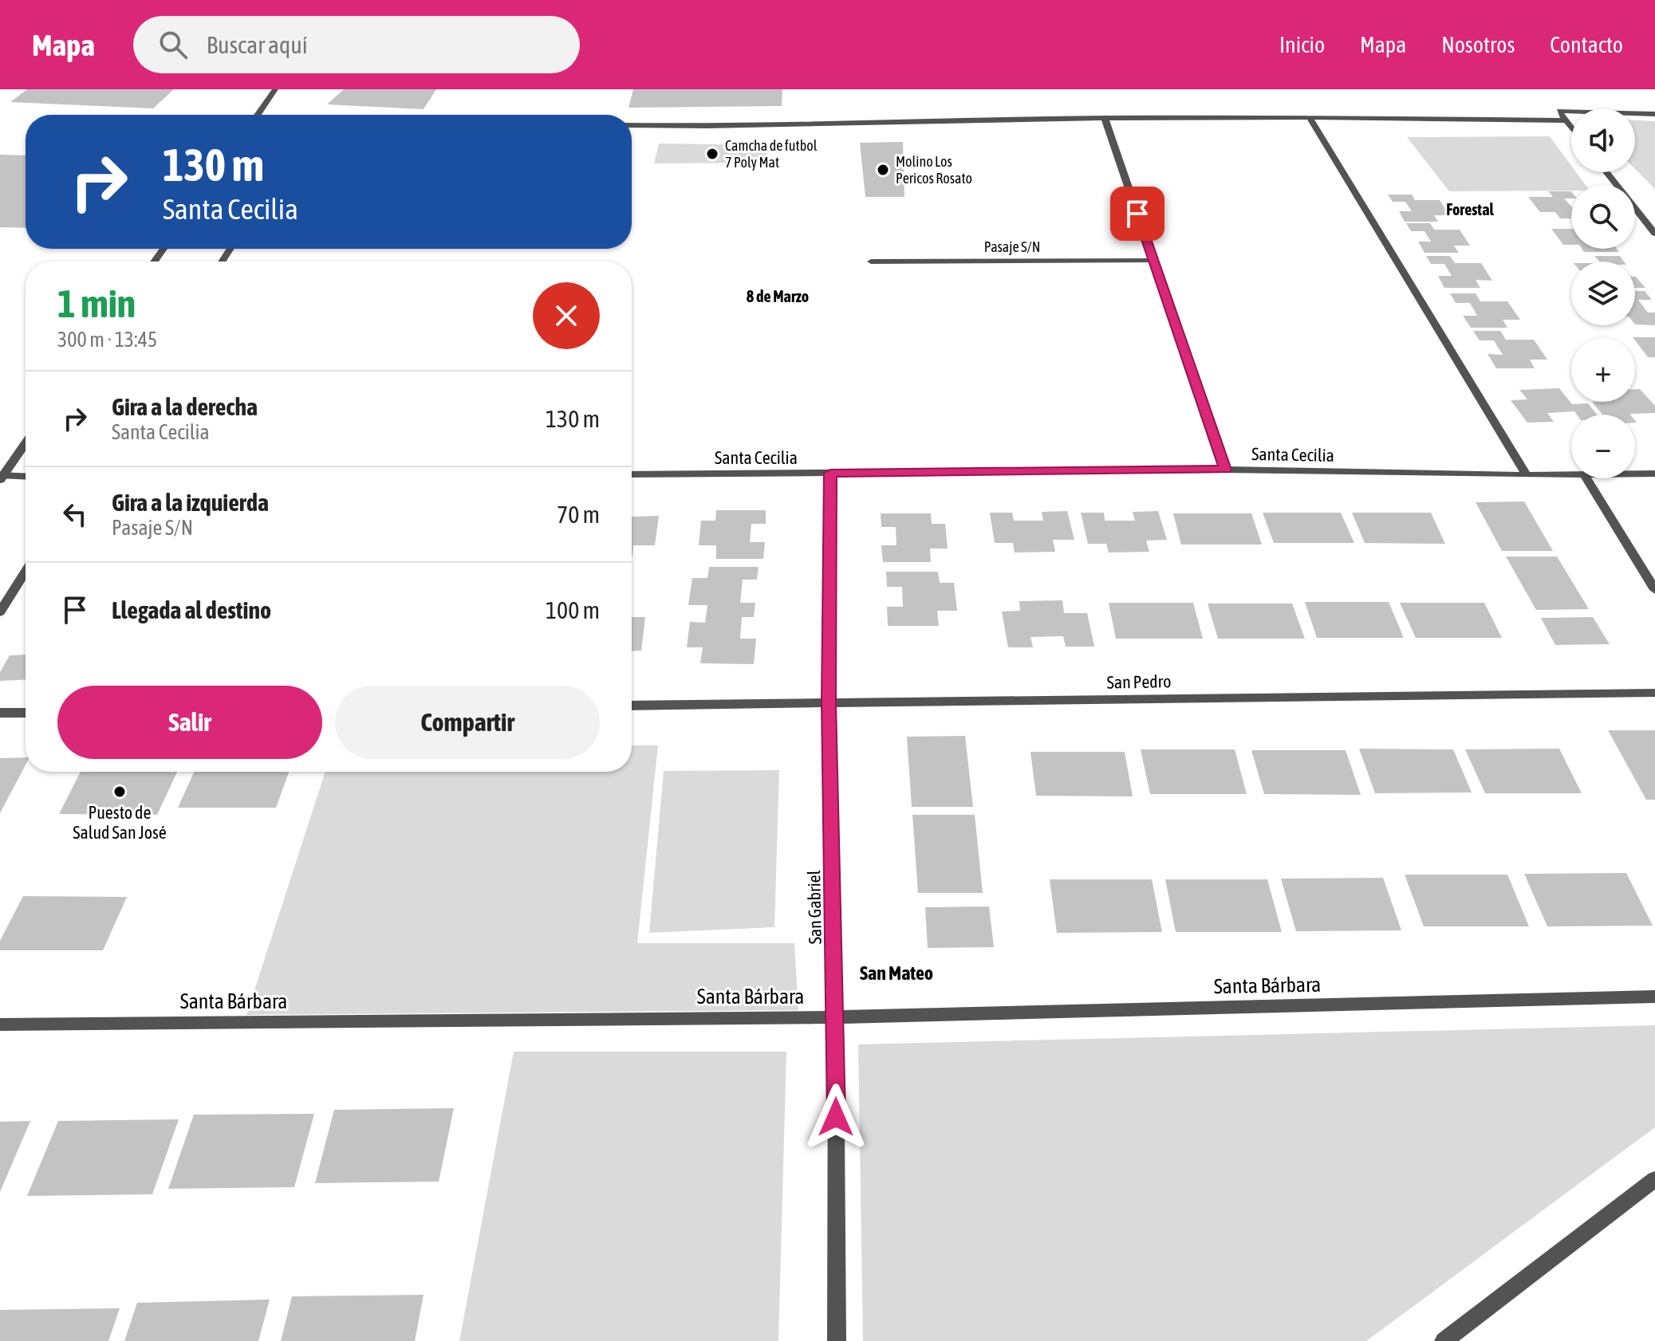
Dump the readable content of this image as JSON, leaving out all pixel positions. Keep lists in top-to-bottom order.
{
  "streets": {
    "street": [
      "Pasaje S/N",
      "Santa Cecilia",
      "San Pedro",
      "San Gabriel",
      "Santa Bárbara"
    ]
  },
  "crossings": [
    ["Santa Cecilia", "San Gabriel"],
    ["San Pedro", "San Gabriel"],
    ["San Gabriel", "Santa Bárbara"]
  ],
  "districts": ["Forestal", "8 de Marzo", "San Mateo"],
  "places": ["Camcha de futbol 7 Poly Mat", "Molino Los Pericos Rosato", "Puesto de Salud San José"],
  "page": {
    "header": "Mapa",
    "search": "Buscar aquí",
    "nav": [
      "Inicio",
      "Mapa",
      "Nosotros",
      "Contacto"
    ],
    "map_buttons": ["+", "−"],
    "turn": ["130 m", "Santa Cecilia"],
    "heading": ["1 min", "300 m · 13:45"],
    "list": [
      {
        "name": "Gira a la derecha",
        "note": "Santa Cecilia",
        "value": "130 m"
      },
      {
        "name": "Gira a la izquierda",
        "note": "Pasaje S/N",
        "value": "70 m"
      },
      {
        "name": "Llegada al destino",
        "value": "100 m"
      }
    ],
    "buttons": ["Salir", "Compartir"]
  }
}
